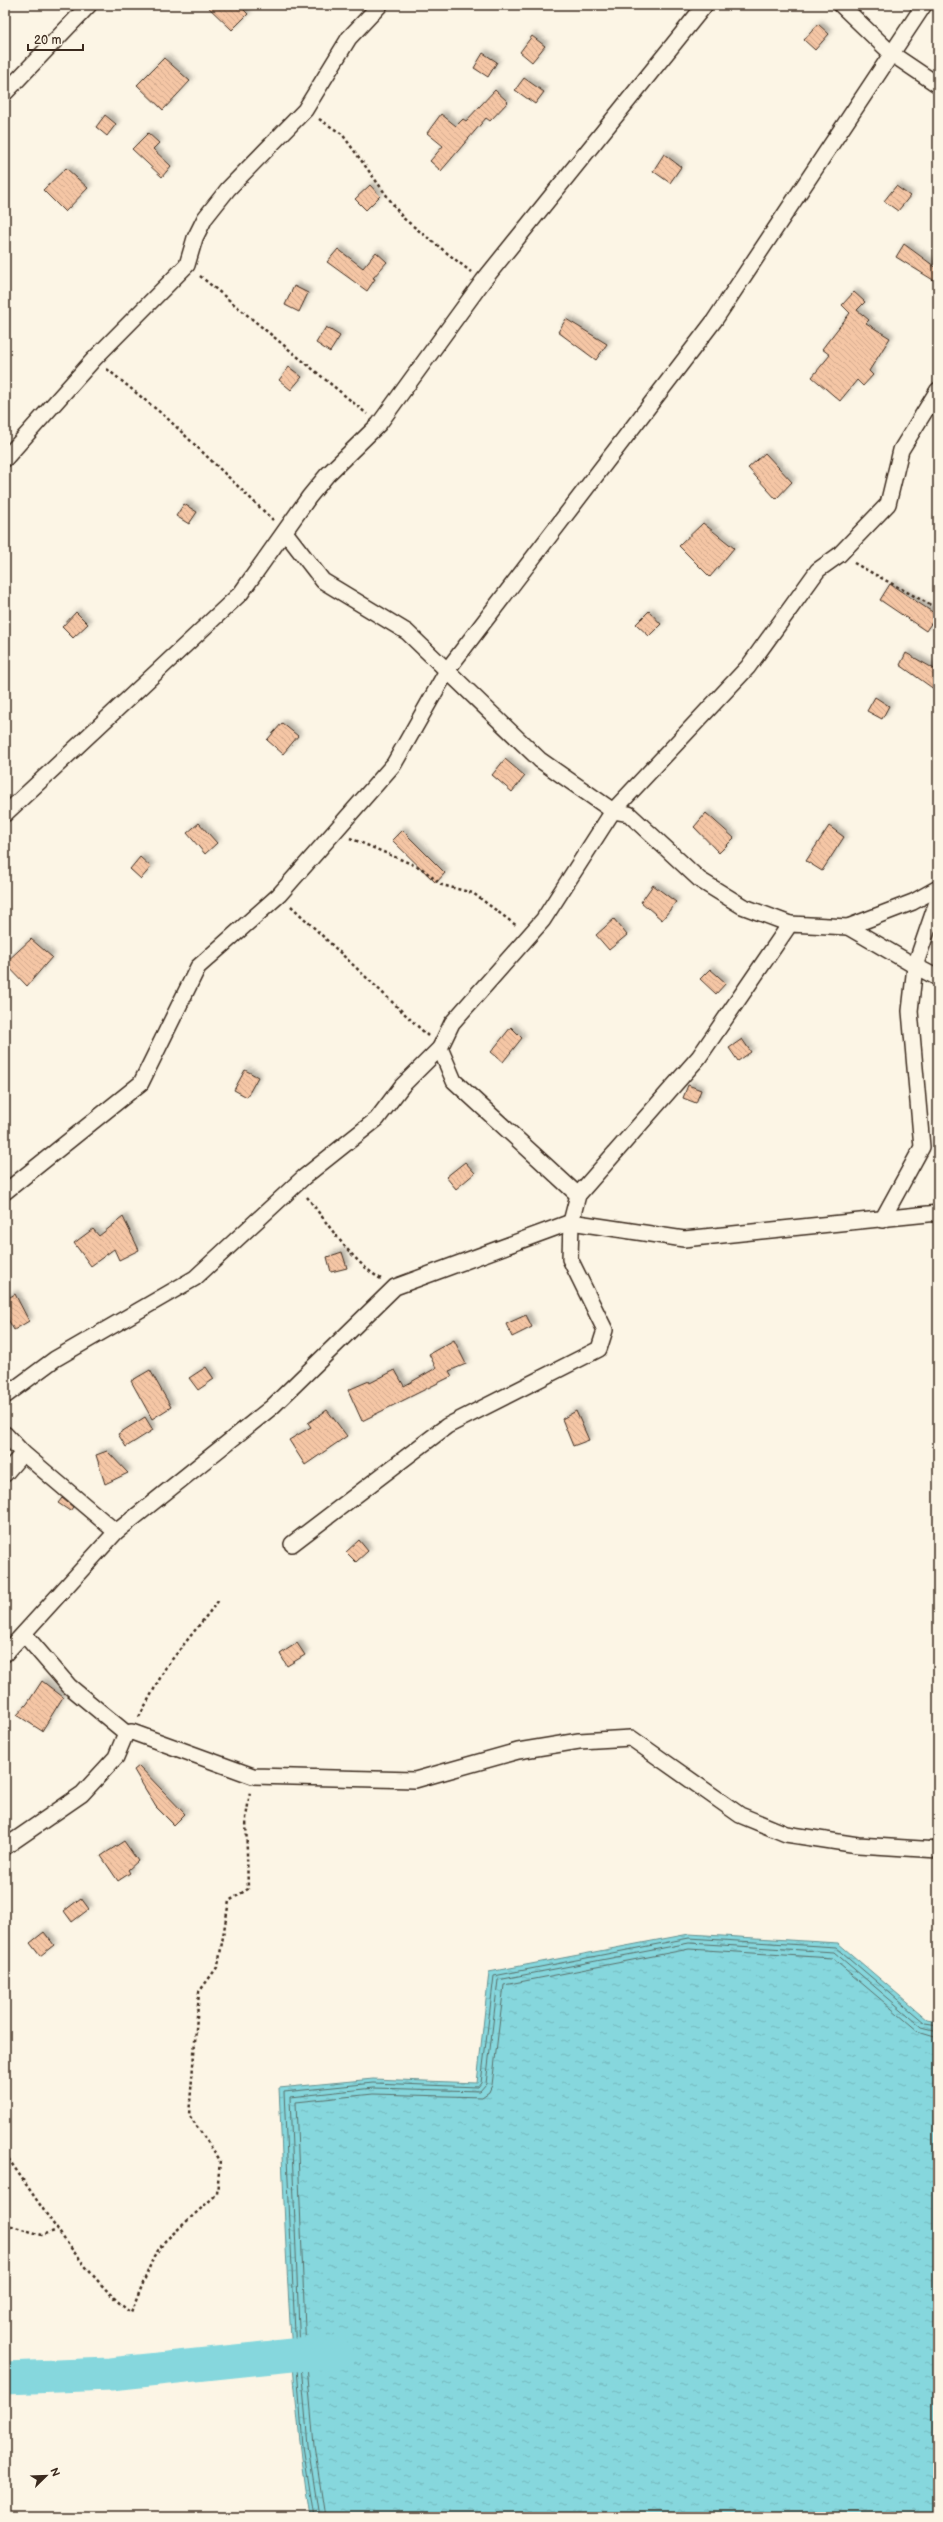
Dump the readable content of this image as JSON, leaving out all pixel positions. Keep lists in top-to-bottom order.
{
  "scale_bar": "20 m",
  "north": "top right"
}
